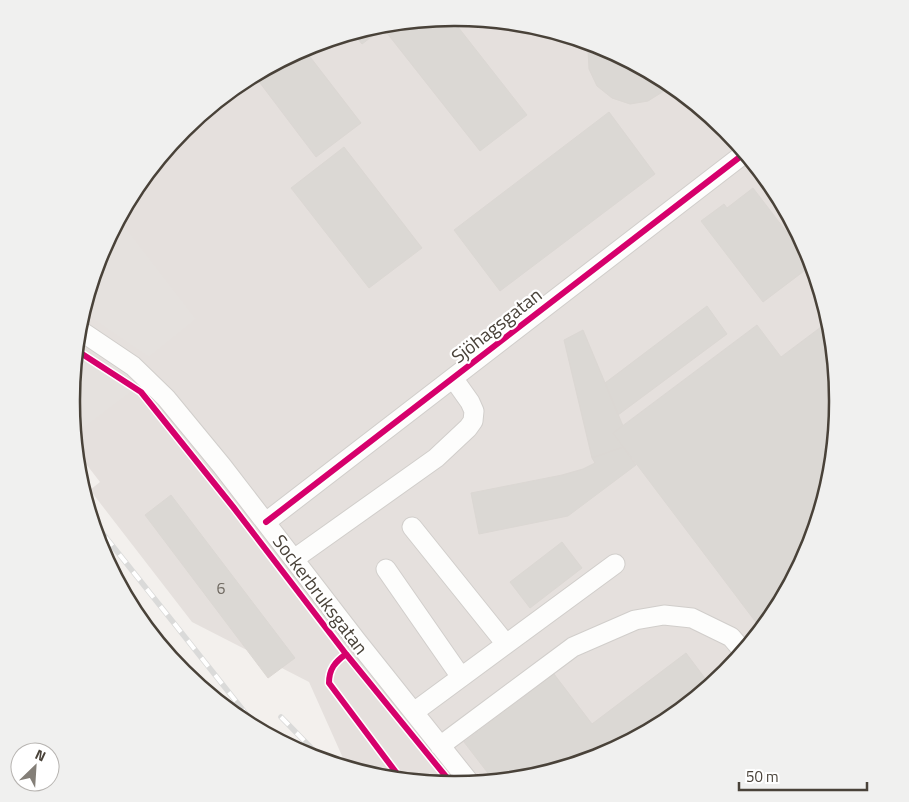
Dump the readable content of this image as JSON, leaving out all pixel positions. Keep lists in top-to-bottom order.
{
  "streets": {
    "street": ["Sjöhagsgatan", "Sockerbruksgatan"]
  },
  "crossings": [
    ["Sjöhagsgatan", "Sockerbruksgatan"]
  ],
  "house_numbers": ["6"],
  "scale_bar": "50 m",
  "north": "top right"
}
